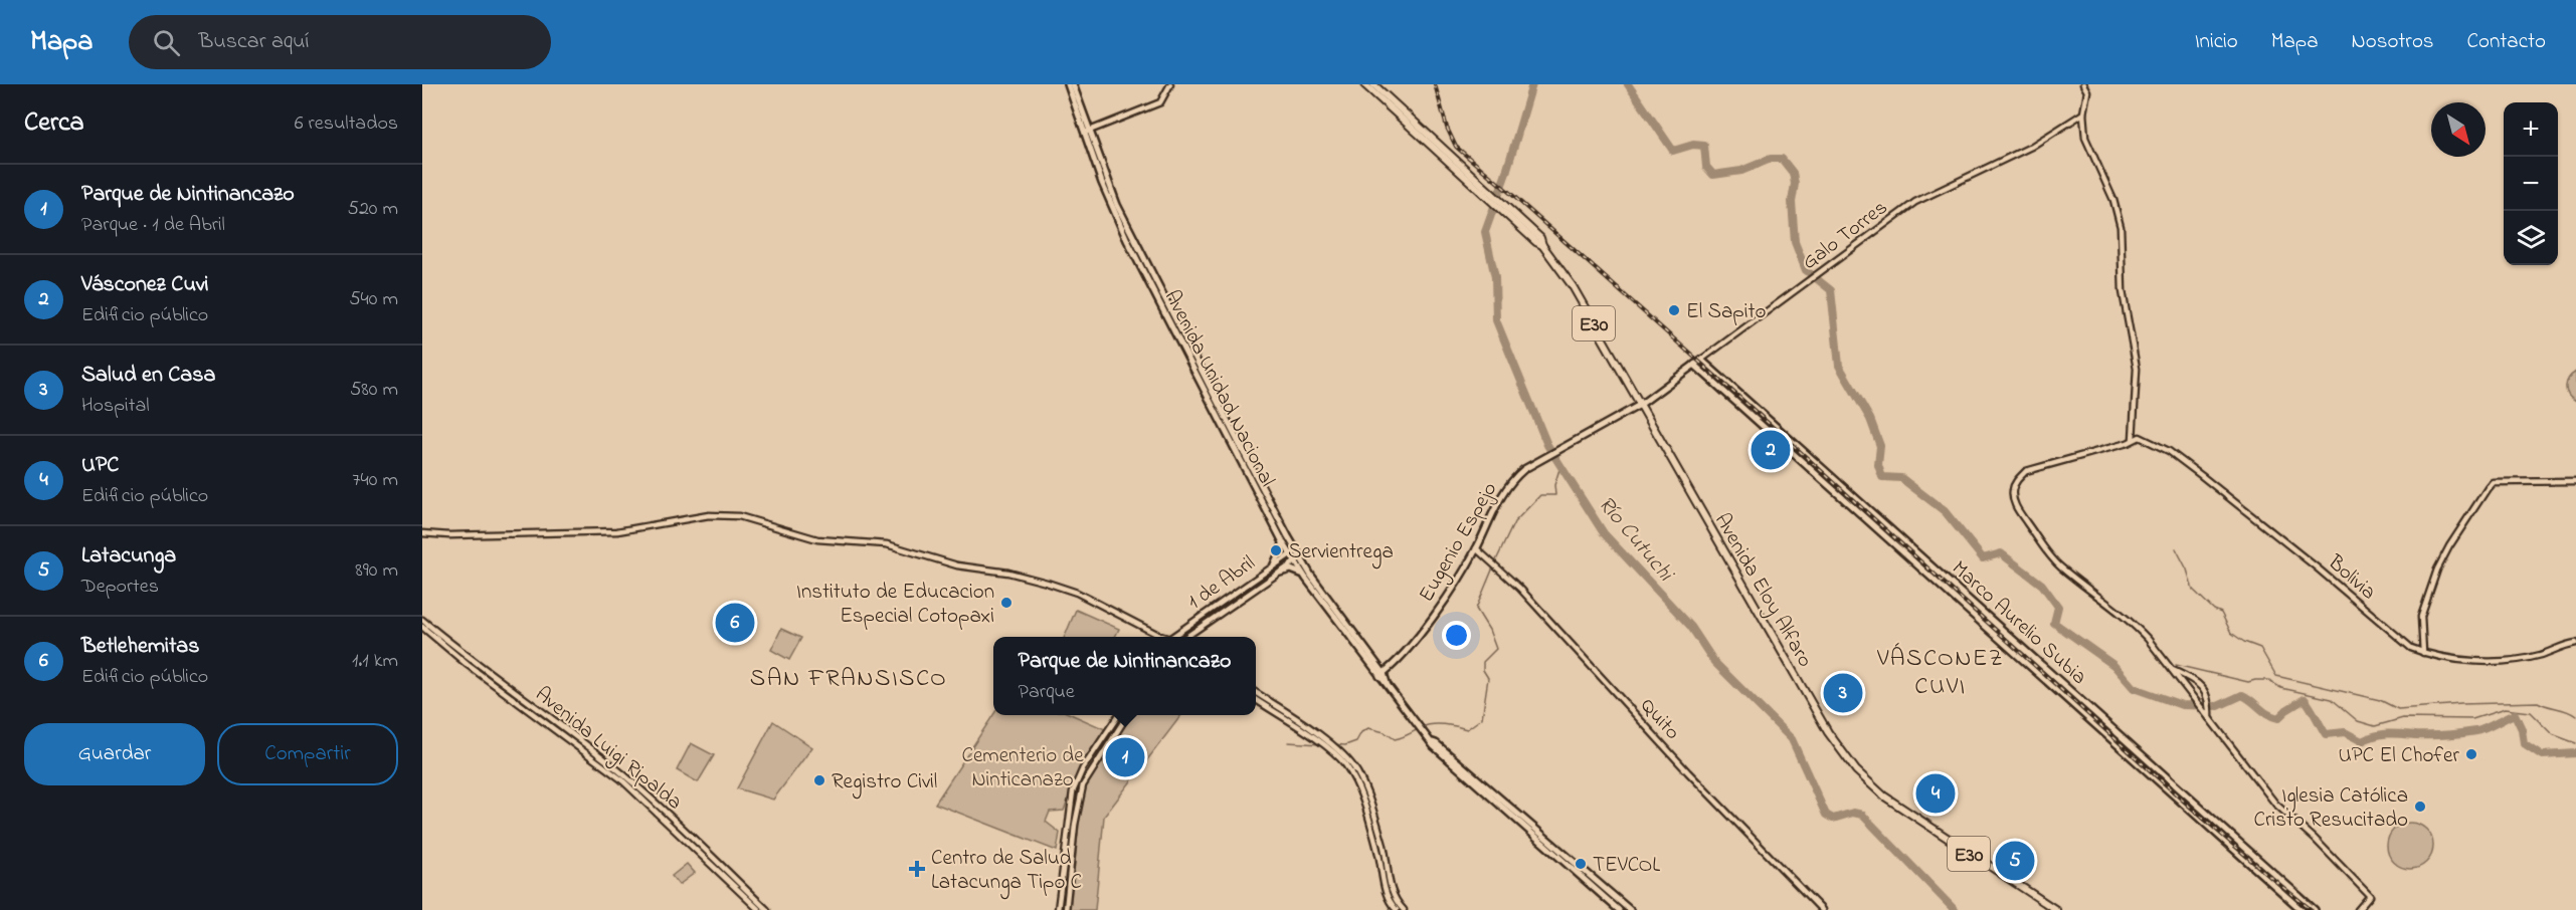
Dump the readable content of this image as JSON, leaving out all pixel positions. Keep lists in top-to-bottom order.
{
  "streets": {
    "main road": [
      "Galo Torres",
      "E30",
      "Avenida Unidad Nacional",
      "Eugenio Espejo",
      "Avenida Eloy Alfaro",
      "Marco Aurelio Subia"
    ],
    "street": [
      "Bolivia",
      "1 de Abril",
      "Quito",
      "Avenida Luigi Ripalda"
    ]
  },
  "crossings": [
    ["Galo Torres", "Eugenio Espejo"],
    ["Galo Torres", "Avenida Eloy Alfaro"],
    ["Galo Torres", "Marco Aurelio Subia"],
    ["E30", "Avenida Eloy Alfaro"],
    ["Avenida Unidad Nacional", "Eugenio Espejo"],
    ["Avenida Unidad Nacional", "1 de Abril"],
    ["Eugenio Espejo", "Avenida Eloy Alfaro"],
    ["Eugenio Espejo", "Quito"]
  ],
  "districts": ["VÁSCONEZ CUVI", "SAN FRANSISCO"],
  "water": ["Río Cutuchi"],
  "parks": ["Cementerio de Ninticanazo"],
  "places": {
    "other": [
      "El Sapito",
      "Servientrega",
      "Instituto de Educacion Especial Cotopaxi",
      "UPC El Chofer",
      "Registro Civil",
      "Iglesia Católica Cristo Resucitado",
      "TEVCOL"
    ],
    "health": ["Centro de Salud Latacunga Tipo C"]
  },
  "north": "bottom right",
  "page": {
    "header": "Mapa",
    "search": "Buscar aquí",
    "nav": [
      "Inicio",
      "Mapa",
      "Nosotros",
      "Contacto"
    ],
    "heading": ["Cerca", "6 resultados"],
    "map_buttons": ["+", "−"],
    "list": [
      {
        "mark": "1",
        "name": "Parque de Nintinancazo",
        "note": "Parque · 1 de Abril",
        "value": "520 m"
      },
      {
        "mark": "2",
        "name": "Vásconez Cuvi",
        "note": "Edificio público",
        "value": "540 m"
      },
      {
        "mark": "3",
        "name": "Salud en Casa",
        "note": "Hospital",
        "value": "580 m"
      },
      {
        "mark": "4",
        "name": "UPC",
        "note": "Edificio público",
        "value": "740 m"
      },
      {
        "mark": "5",
        "name": "Latacunga",
        "note": "Deportes",
        "value": "890 m"
      },
      {
        "mark": "6",
        "name": "Betlehemitas",
        "note": "Edificio público",
        "value": "1.1 km"
      }
    ],
    "pins": [
      "2",
      "6",
      "3",
      "1",
      "4",
      "5"
    ],
    "popup": ["Parque de Nintinancazo", "Parque"],
    "buttons": ["Guardar", "Compartir"]
  }
}
